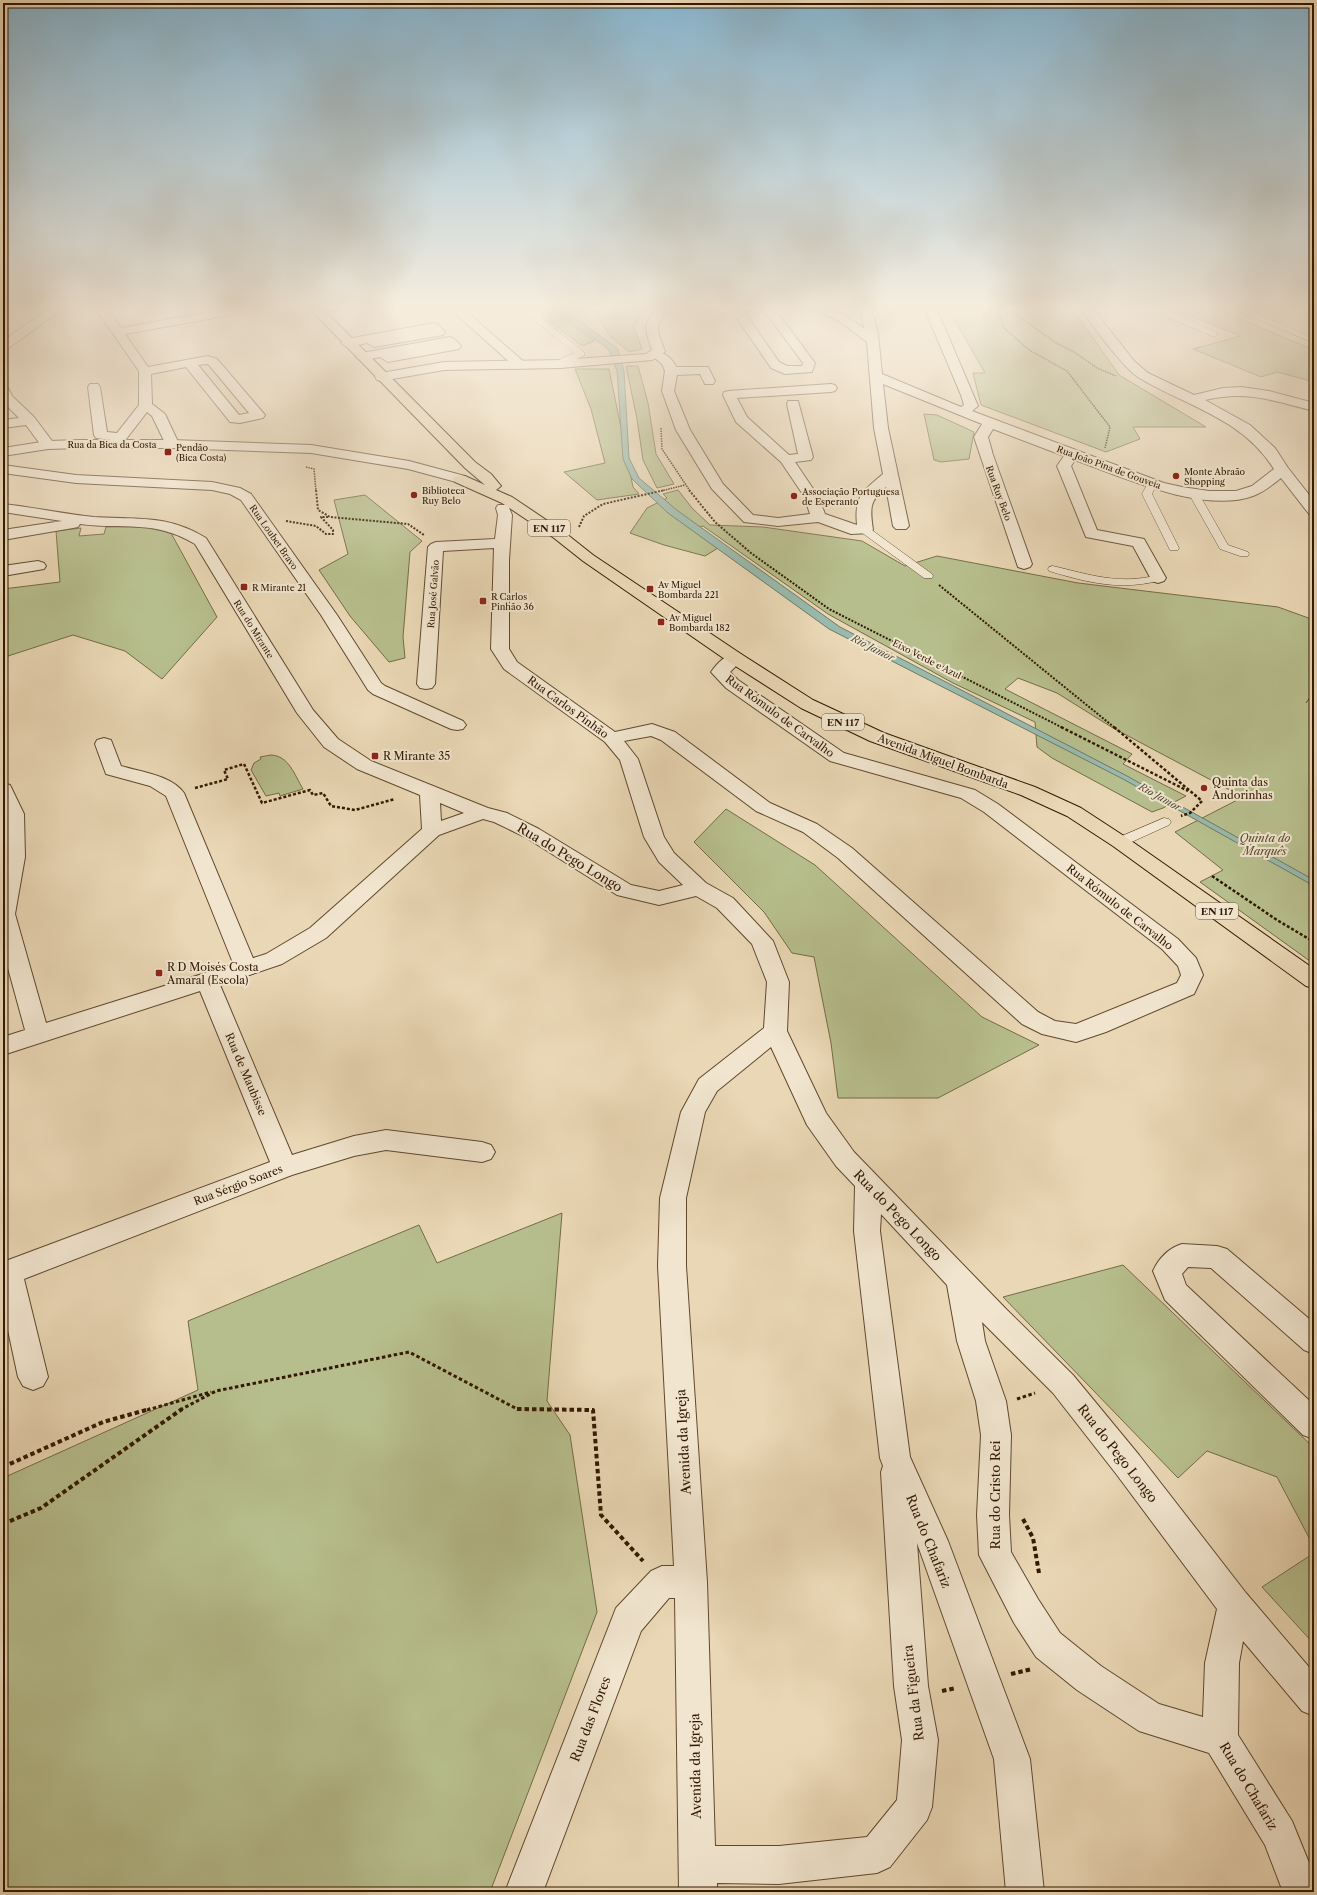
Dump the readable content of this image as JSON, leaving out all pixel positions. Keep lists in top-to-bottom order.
{
  "streets": {
    "main road": ["EN 117", "Avenida Miguel Bombarda"],
    "street": [
      "Rua da Bica da Costa",
      "Rua João Pina de Gouveia",
      "Rua Ruy Belo",
      "Rua Loubet Bravo",
      "Rua José Galvão",
      "Rua do Mirante",
      "Rua Carlos Pinhão",
      "Rua Rómulo de Carvalho",
      "Rua do Pego Longo",
      "Rua de Maubisse",
      "Rua Sérgio Soares",
      "Avenida da Igreja",
      "Rua do Cristo Rei",
      "Rua do Chafariz",
      "Rua da Figueira",
      "Rua das Flores"
    ],
    "path": ["Eixo Verde e Azul"]
  },
  "crossings": [
    ["Rua da Bica da Costa", "Avenida Miguel Bombarda"],
    ["Rua João Pina de Gouveia", "Rua Ruy Belo"],
    ["EN 117", "Avenida Miguel Bombarda"],
    ["Rua José Galvão", "Rua Carlos Pinhão"],
    ["Rua do Mirante", "Rua do Pego Longo"],
    ["Rua Carlos Pinhão", "Rua Rómulo de Carvalho"],
    ["Rua Carlos Pinhão", "Avenida Miguel Bombarda"],
    ["Rua Carlos Pinhão", "Rua do Pego Longo"],
    ["Rua Rómulo de Carvalho", "Avenida Miguel Bombarda"],
    ["Rua do Pego Longo", "Avenida da Igreja"],
    ["Rua do Pego Longo", "Rua do Cristo Rei"],
    ["Rua do Pego Longo", "Rua do Chafariz"],
    ["Rua de Maubisse", "Rua Sérgio Soares"],
    ["Avenida da Igreja", "Rua da Figueira"],
    ["Avenida da Igreja", "Rua das Flores"],
    ["Rua do Cristo Rei", "Rua do Chafariz"],
    ["Rua do Chafariz", "Rua da Figueira"]
  ],
  "water": ["Rio Jamor"],
  "parks": ["Quinta do Marquês"],
  "places": {
    "transit": [
      "Pendão (Bica Costa)",
      "R Mirante 21",
      "Av Miguel Bombarda 221",
      "R Carlos Pinhão 36",
      "Av Miguel Bombarda 182",
      "R Mirante 35",
      "R D Moisés Costa Amaral (Escola)"
    ],
    "other": [
      "Monte Abraão Shopping",
      "Biblioteca Ruy Belo",
      "Associação Portuguesa de Esperanto",
      "Quinta das Andorinhas"
    ]
  }
}
